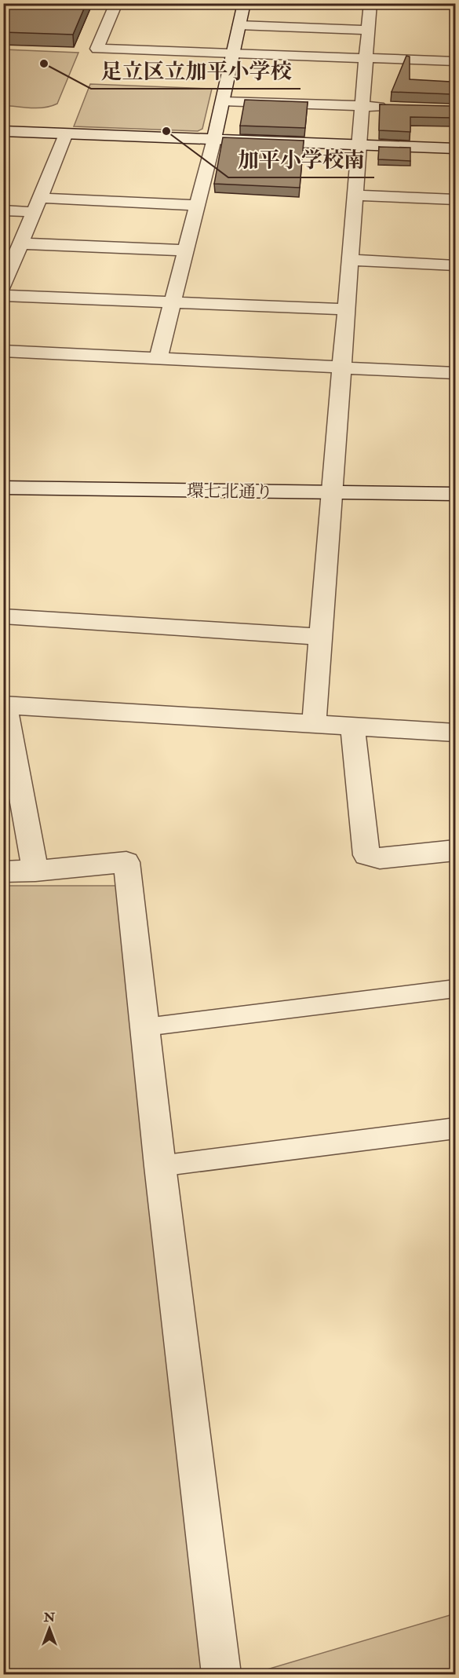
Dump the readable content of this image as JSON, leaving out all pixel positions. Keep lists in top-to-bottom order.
{
  "streets": {
    "street": ["環七北通り"]
  },
  "places": ["足立区立加平小学校", "加平小学校南"],
  "north": "top"
}
